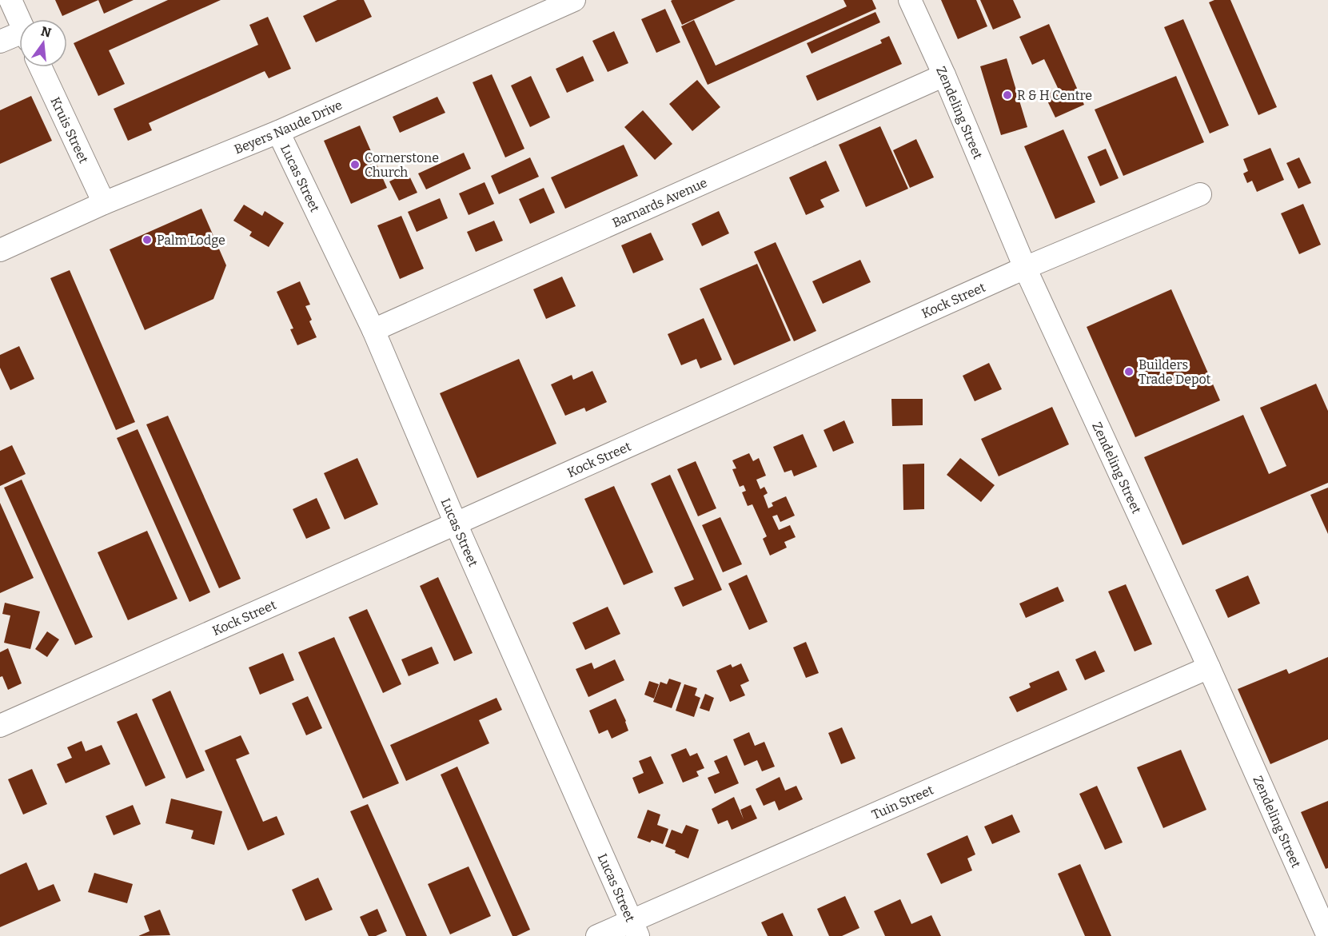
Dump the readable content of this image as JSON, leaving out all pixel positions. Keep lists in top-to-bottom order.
{
  "streets": {
    "street": [
      "Zendeling Street",
      "Beyers Naude Drive",
      "Kruis Street",
      "Lucas Street",
      "Barnards Avenue",
      "Kock Street",
      "Tuin Street"
    ]
  },
  "crossings": [
    ["Zendeling Street", "Barnards Avenue"],
    ["Zendeling Street", "Kock Street"],
    ["Zendeling Street", "Tuin Street"],
    ["Beyers Naude Drive", "Kruis Street"],
    ["Beyers Naude Drive", "Lucas Street"],
    ["Lucas Street", "Barnards Avenue"],
    ["Lucas Street", "Kock Street"],
    ["Lucas Street", "Tuin Street"]
  ],
  "places": [
    "R & H Centre",
    "Cornerstone Church",
    "Palm Lodge",
    "Builders Trade Depot"
  ],
  "north": "top"
}
